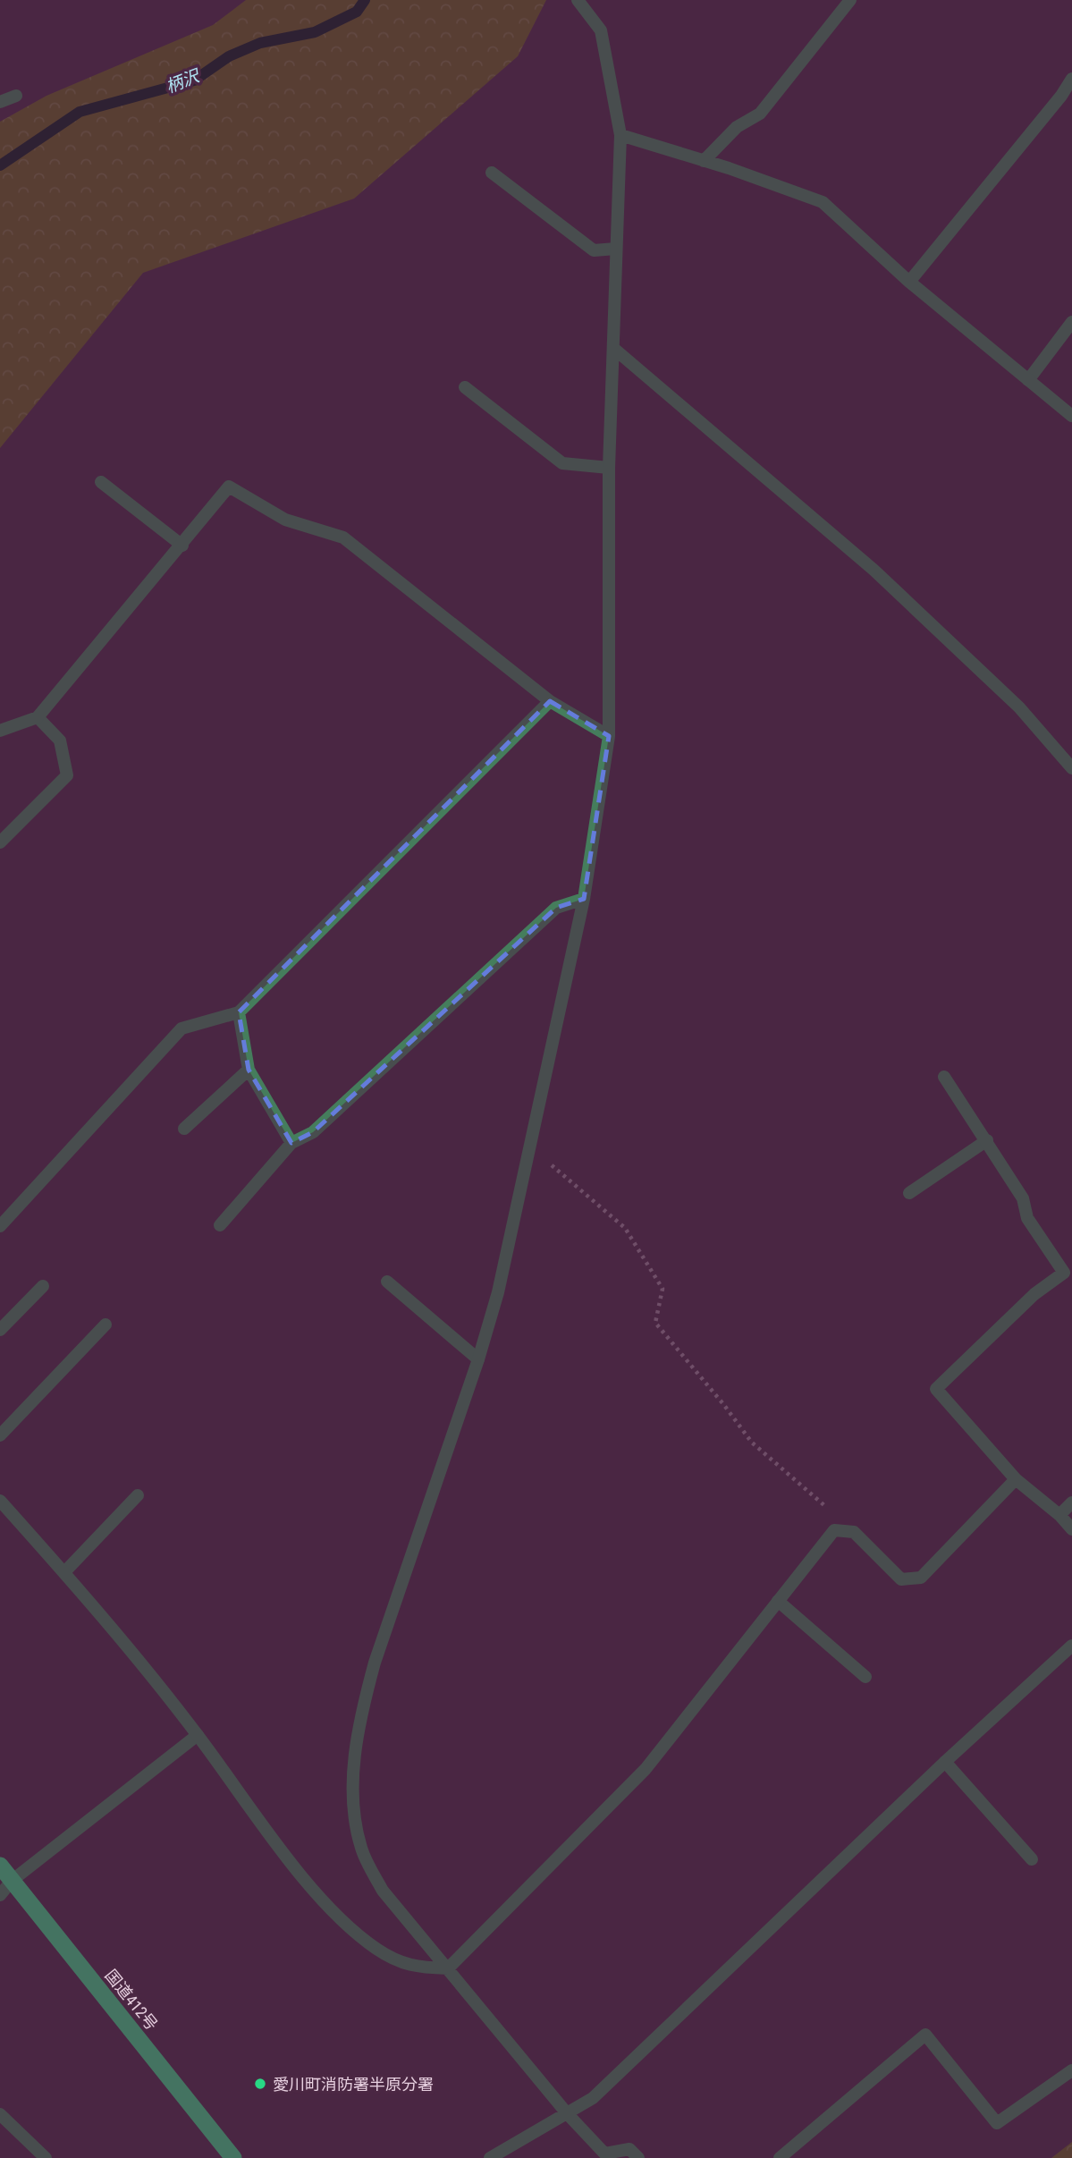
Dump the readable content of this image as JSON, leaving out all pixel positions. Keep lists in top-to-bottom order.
{
  "streets": {
    "highway": ["国道412号"]
  },
  "water": ["柄沢"],
  "places": ["愛川町消防署半原分署"]
}
